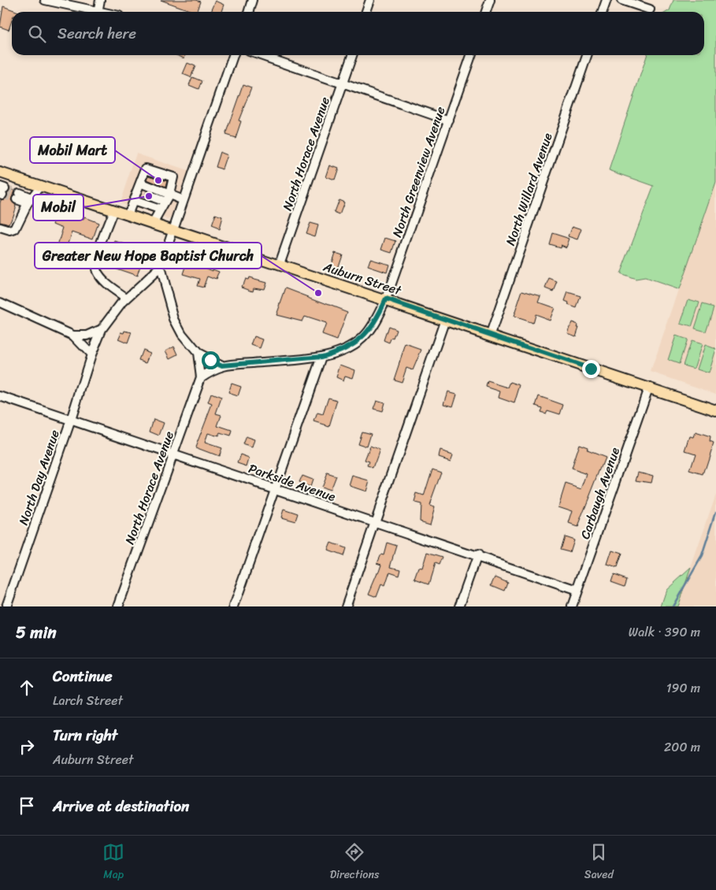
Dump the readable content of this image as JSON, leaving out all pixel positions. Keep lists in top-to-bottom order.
{
  "streets": {
    "main road": ["Auburn Street"],
    "street": [
      "North Horace Avenue",
      "North Greenview Avenue",
      "North Willard Avenue",
      "North Day Avenue",
      "Parkside Avenue",
      "Carbaugh Avenue"
    ]
  },
  "crossings": [
    ["North Horace Avenue", "Auburn Street"],
    ["North Horace Avenue", "Parkside Avenue"],
    ["North Greenview Avenue", "Auburn Street"],
    ["North Willard Avenue", "Auburn Street"],
    ["Auburn Street", "Carbaugh Avenue"],
    ["North Day Avenue", "Parkside Avenue"],
    ["Parkside Avenue", "Carbaugh Avenue"]
  ],
  "places": ["Mobil Mart", "Mobil", "Greater New Hope Baptist Church"],
  "page": {
    "search": "Search here",
    "heading": ["5 min", "Walk · 390 m"],
    "list": [
      ["Continue", "Larch Street", "190 m"],
      ["Turn right", "Auburn Street", "200 m"],
      "Arrive at destination"
    ],
    "nav": ["Map", "Directions", "Saved"]
  }
}
